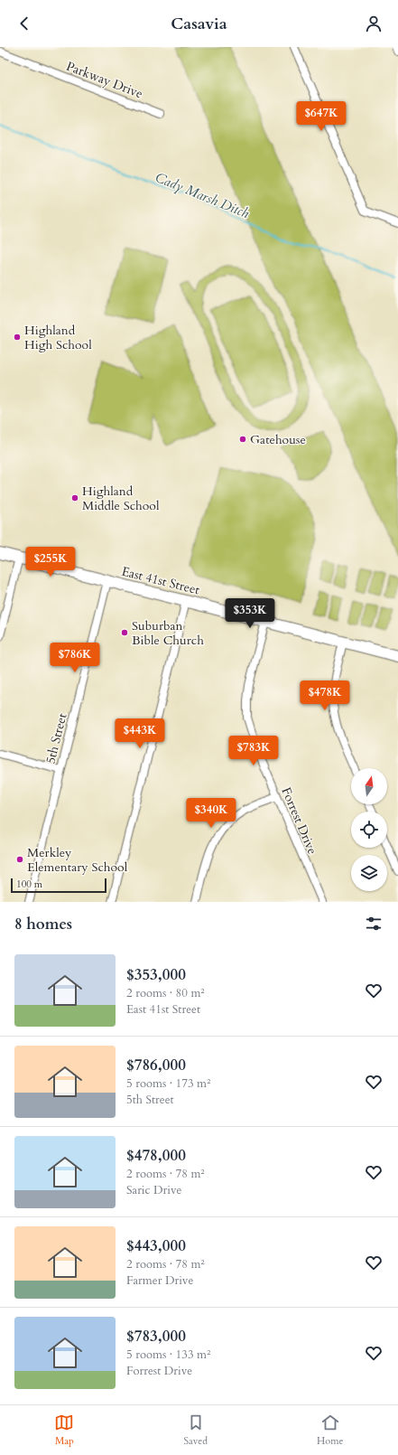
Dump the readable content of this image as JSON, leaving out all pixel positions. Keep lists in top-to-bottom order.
{
  "streets": {
    "street": [
      "Parkway Drive",
      "East 41st Street",
      "5th Street",
      "Forrest Drive"
    ]
  },
  "crossings": [
    ["East 41st Street", "5th Street"],
    ["East 41st Street", "Forrest Drive"]
  ],
  "water": ["Cady Marsh Ditch"],
  "places": [
    "Highland High School",
    "Gatehouse",
    "Highland Middle School",
    "Suburban Bible Church",
    "Merkley Elementary School"
  ],
  "scale_bar": "100 m",
  "north": "top",
  "page": {
    "header": "Casavia",
    "price": [
      "$647K",
      "$255K",
      "$353K",
      "$786K",
      "$478K",
      "$443K",
      "$783K",
      "$340K"
    ],
    "scale": "100 m",
    "heading": "8 homes",
    "list": [
      {
        "name": "$353,000",
        "note": "2 rooms · 80 m² · East 41st Street"
      },
      {
        "name": "$786,000",
        "note": "5 rooms · 173 m² · 5th Street"
      },
      {
        "name": "$478,000",
        "note": "2 rooms · 78 m² · Saric Drive"
      },
      {
        "name": "$443,000",
        "note": "2 rooms · 78 m² · Farmer Drive"
      },
      {
        "name": "$783,000",
        "note": "5 rooms · 133 m² · Forrest Drive"
      }
    ],
    "tabs": ["Map", "Saved", "Home"]
  }
}
